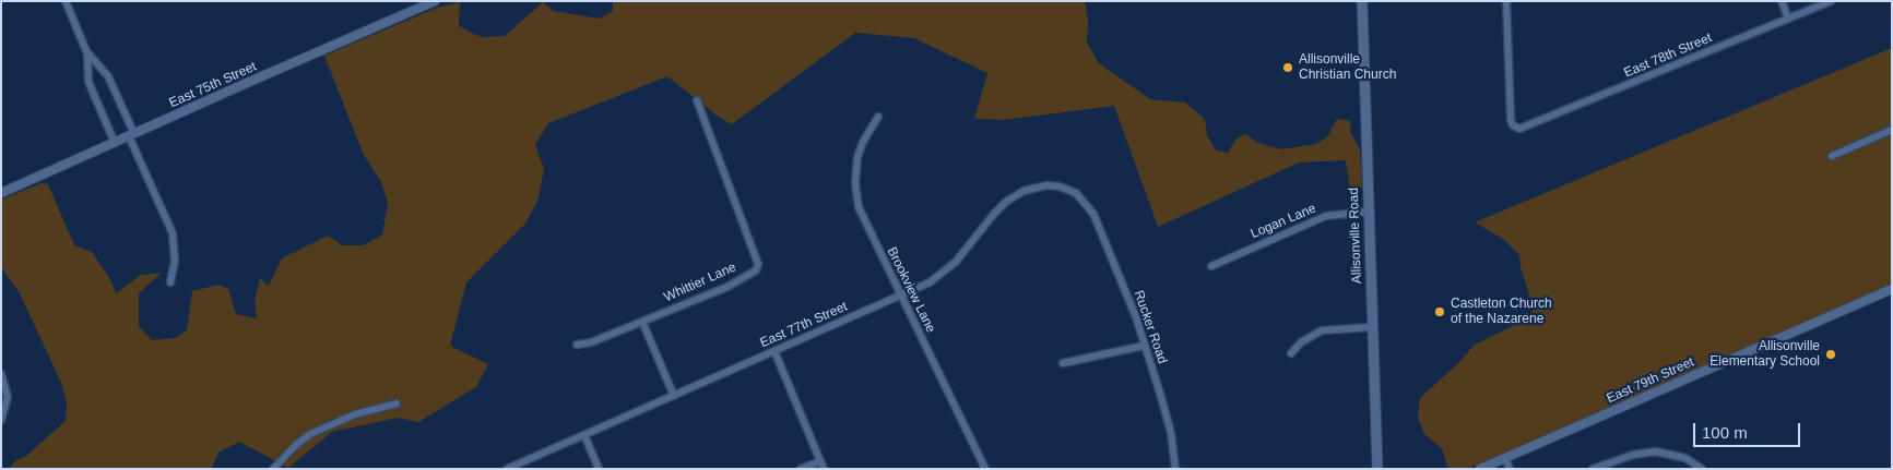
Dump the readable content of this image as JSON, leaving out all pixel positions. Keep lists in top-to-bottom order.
{
  "streets": {
    "main road": ["Allisonville Road"],
    "street": [
      "East 78th Street",
      "East 75th Street",
      "Logan Lane",
      "Whittier Lane",
      "Brookview Lane",
      "East 77th Street",
      "Rucker Road",
      "East 79th Street"
    ]
  },
  "crossings": [
    ["Logan Lane", "Allisonville Road"],
    ["Brookview Lane", "East 77th Street"],
    ["East 77th Street", "Rucker Road"]
  ],
  "places": ["Allisonville Christian Church", "Castleton Church of the Nazarene", "Allisonville Elementary School"],
  "scale_bar": "100 m"
}
